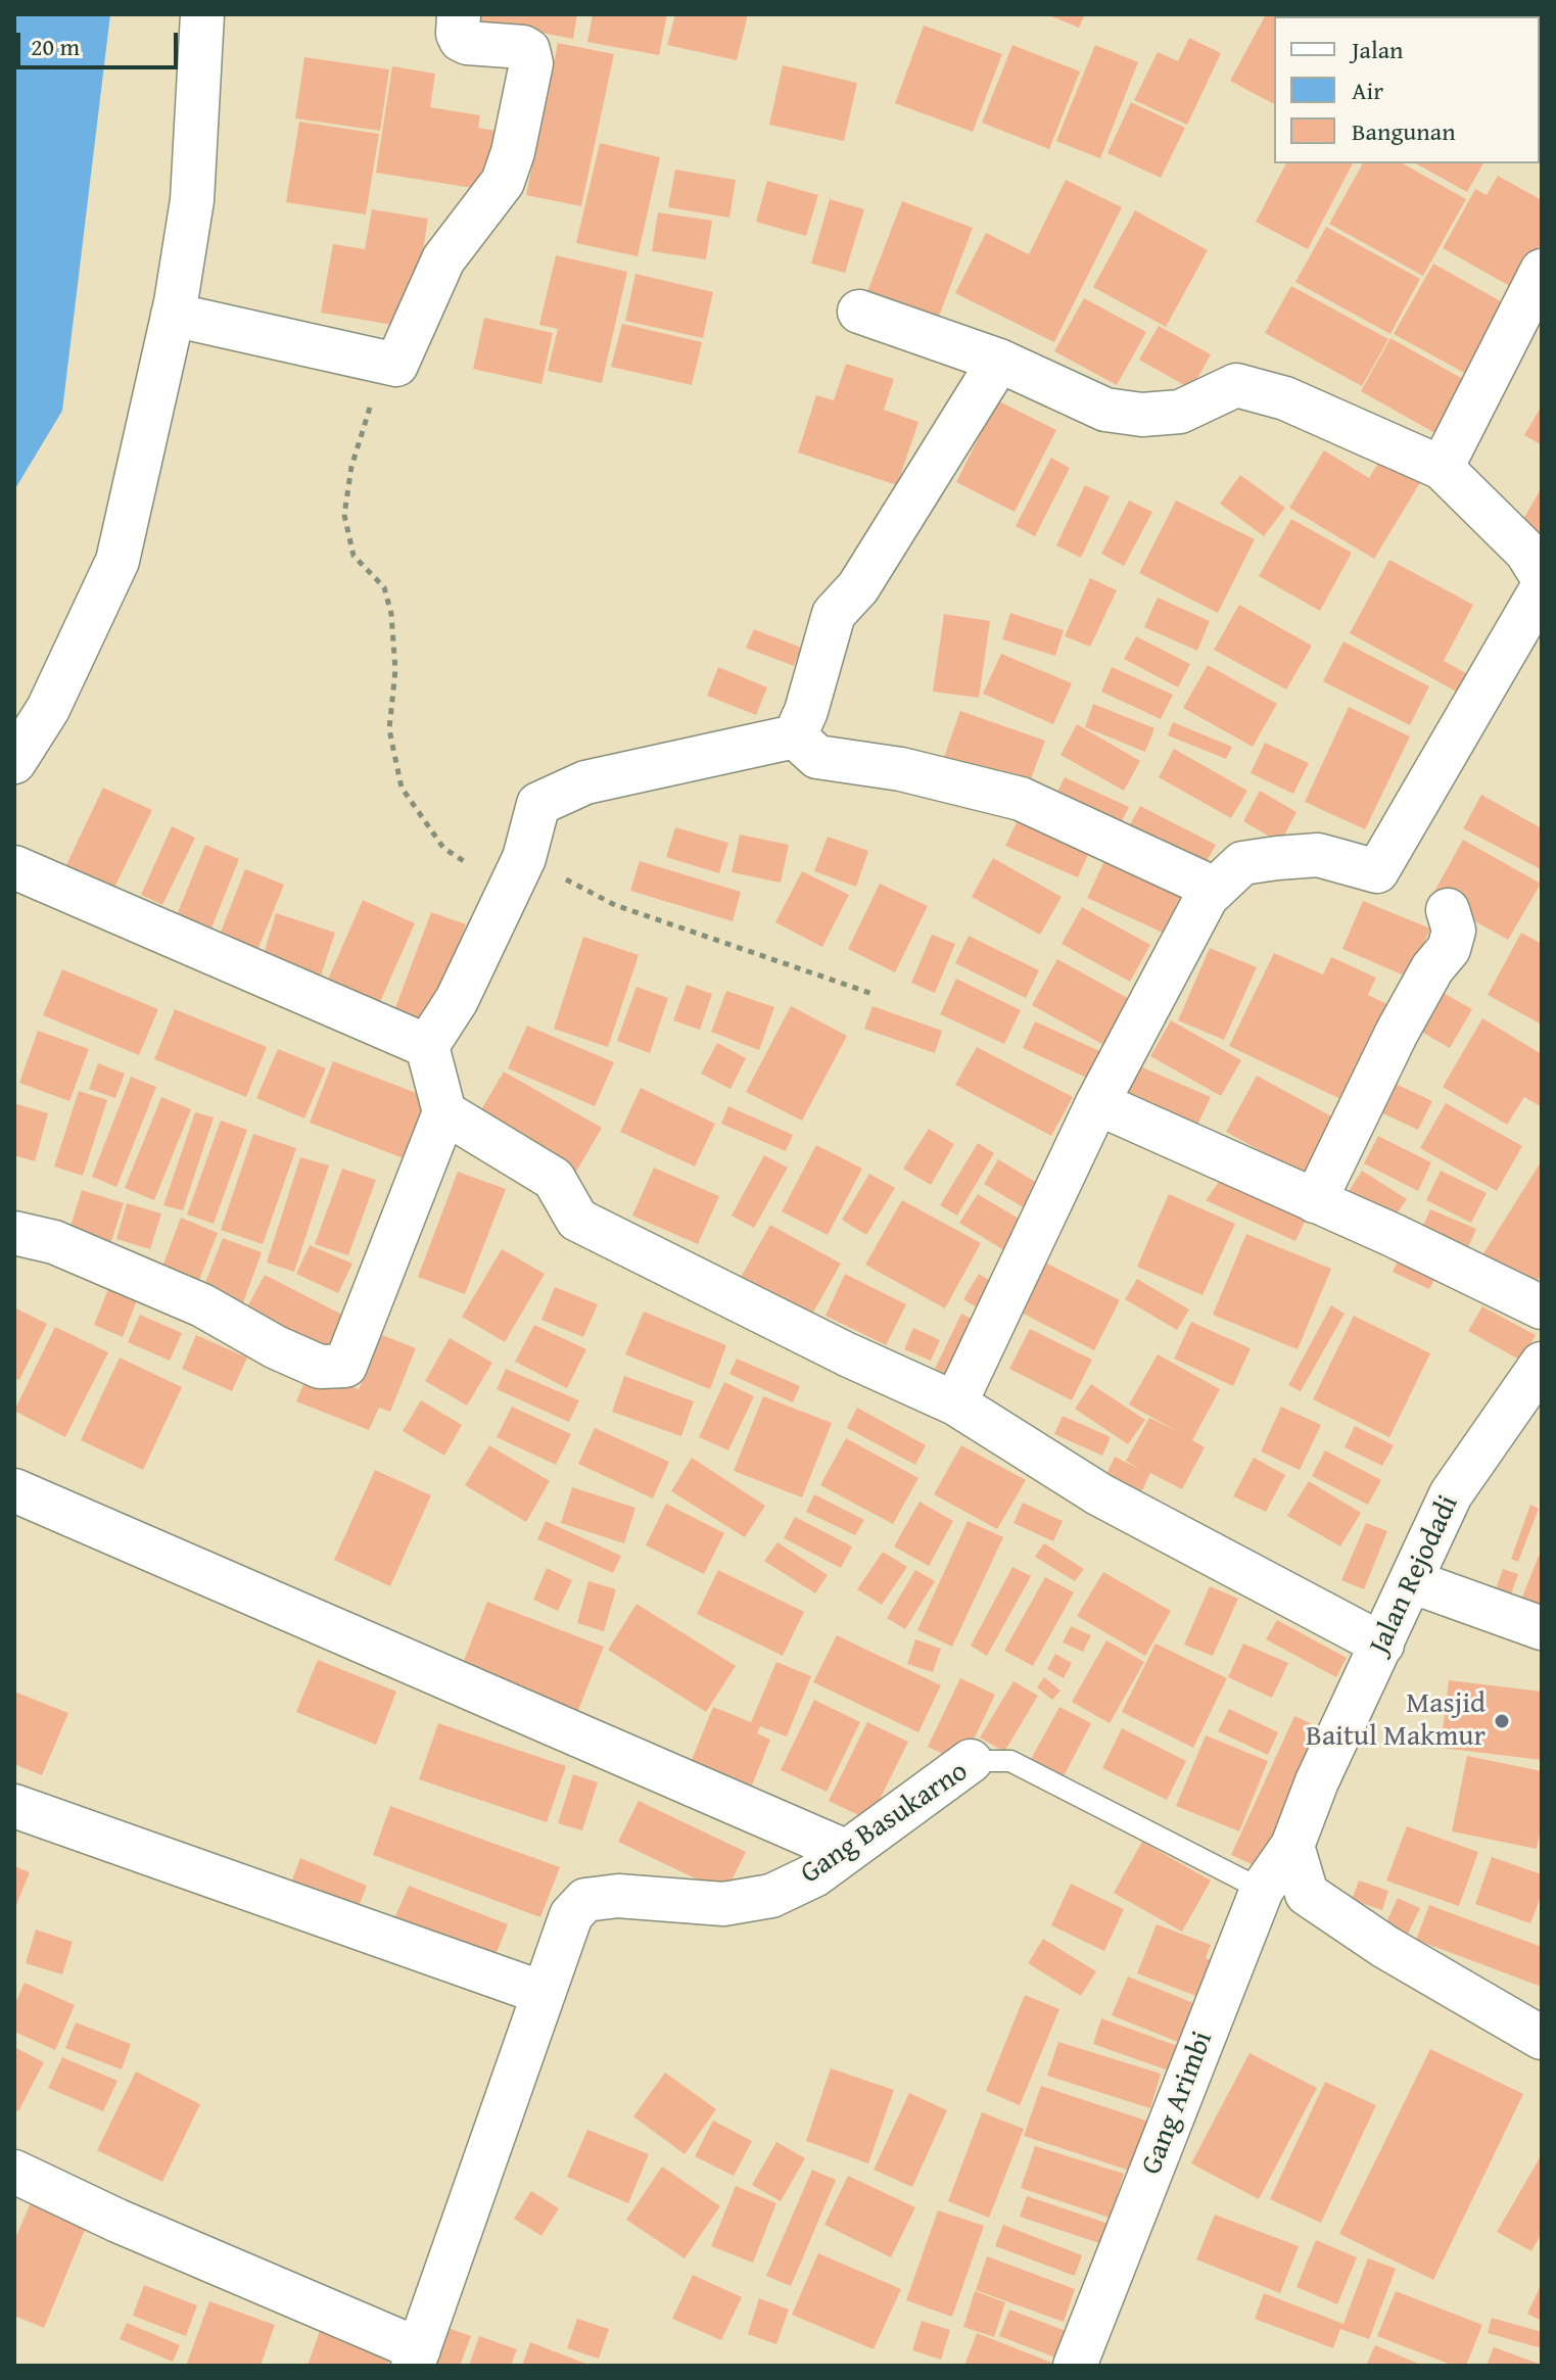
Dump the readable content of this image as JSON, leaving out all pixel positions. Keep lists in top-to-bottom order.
{
  "streets": {
    "street": ["Jalan Rejodadi", "Gang Basukarno", "Gang Arimbi"]
  },
  "crossings": [
    ["Jalan Rejodadi", "Gang Arimbi"],
    ["Gang Basukarno", "Gang Arimbi"]
  ],
  "places": ["Masjid Baitul Makmur"],
  "legend": ["Jalan", "Air", "Bangunan"],
  "scale_bar": "20 m"
}
